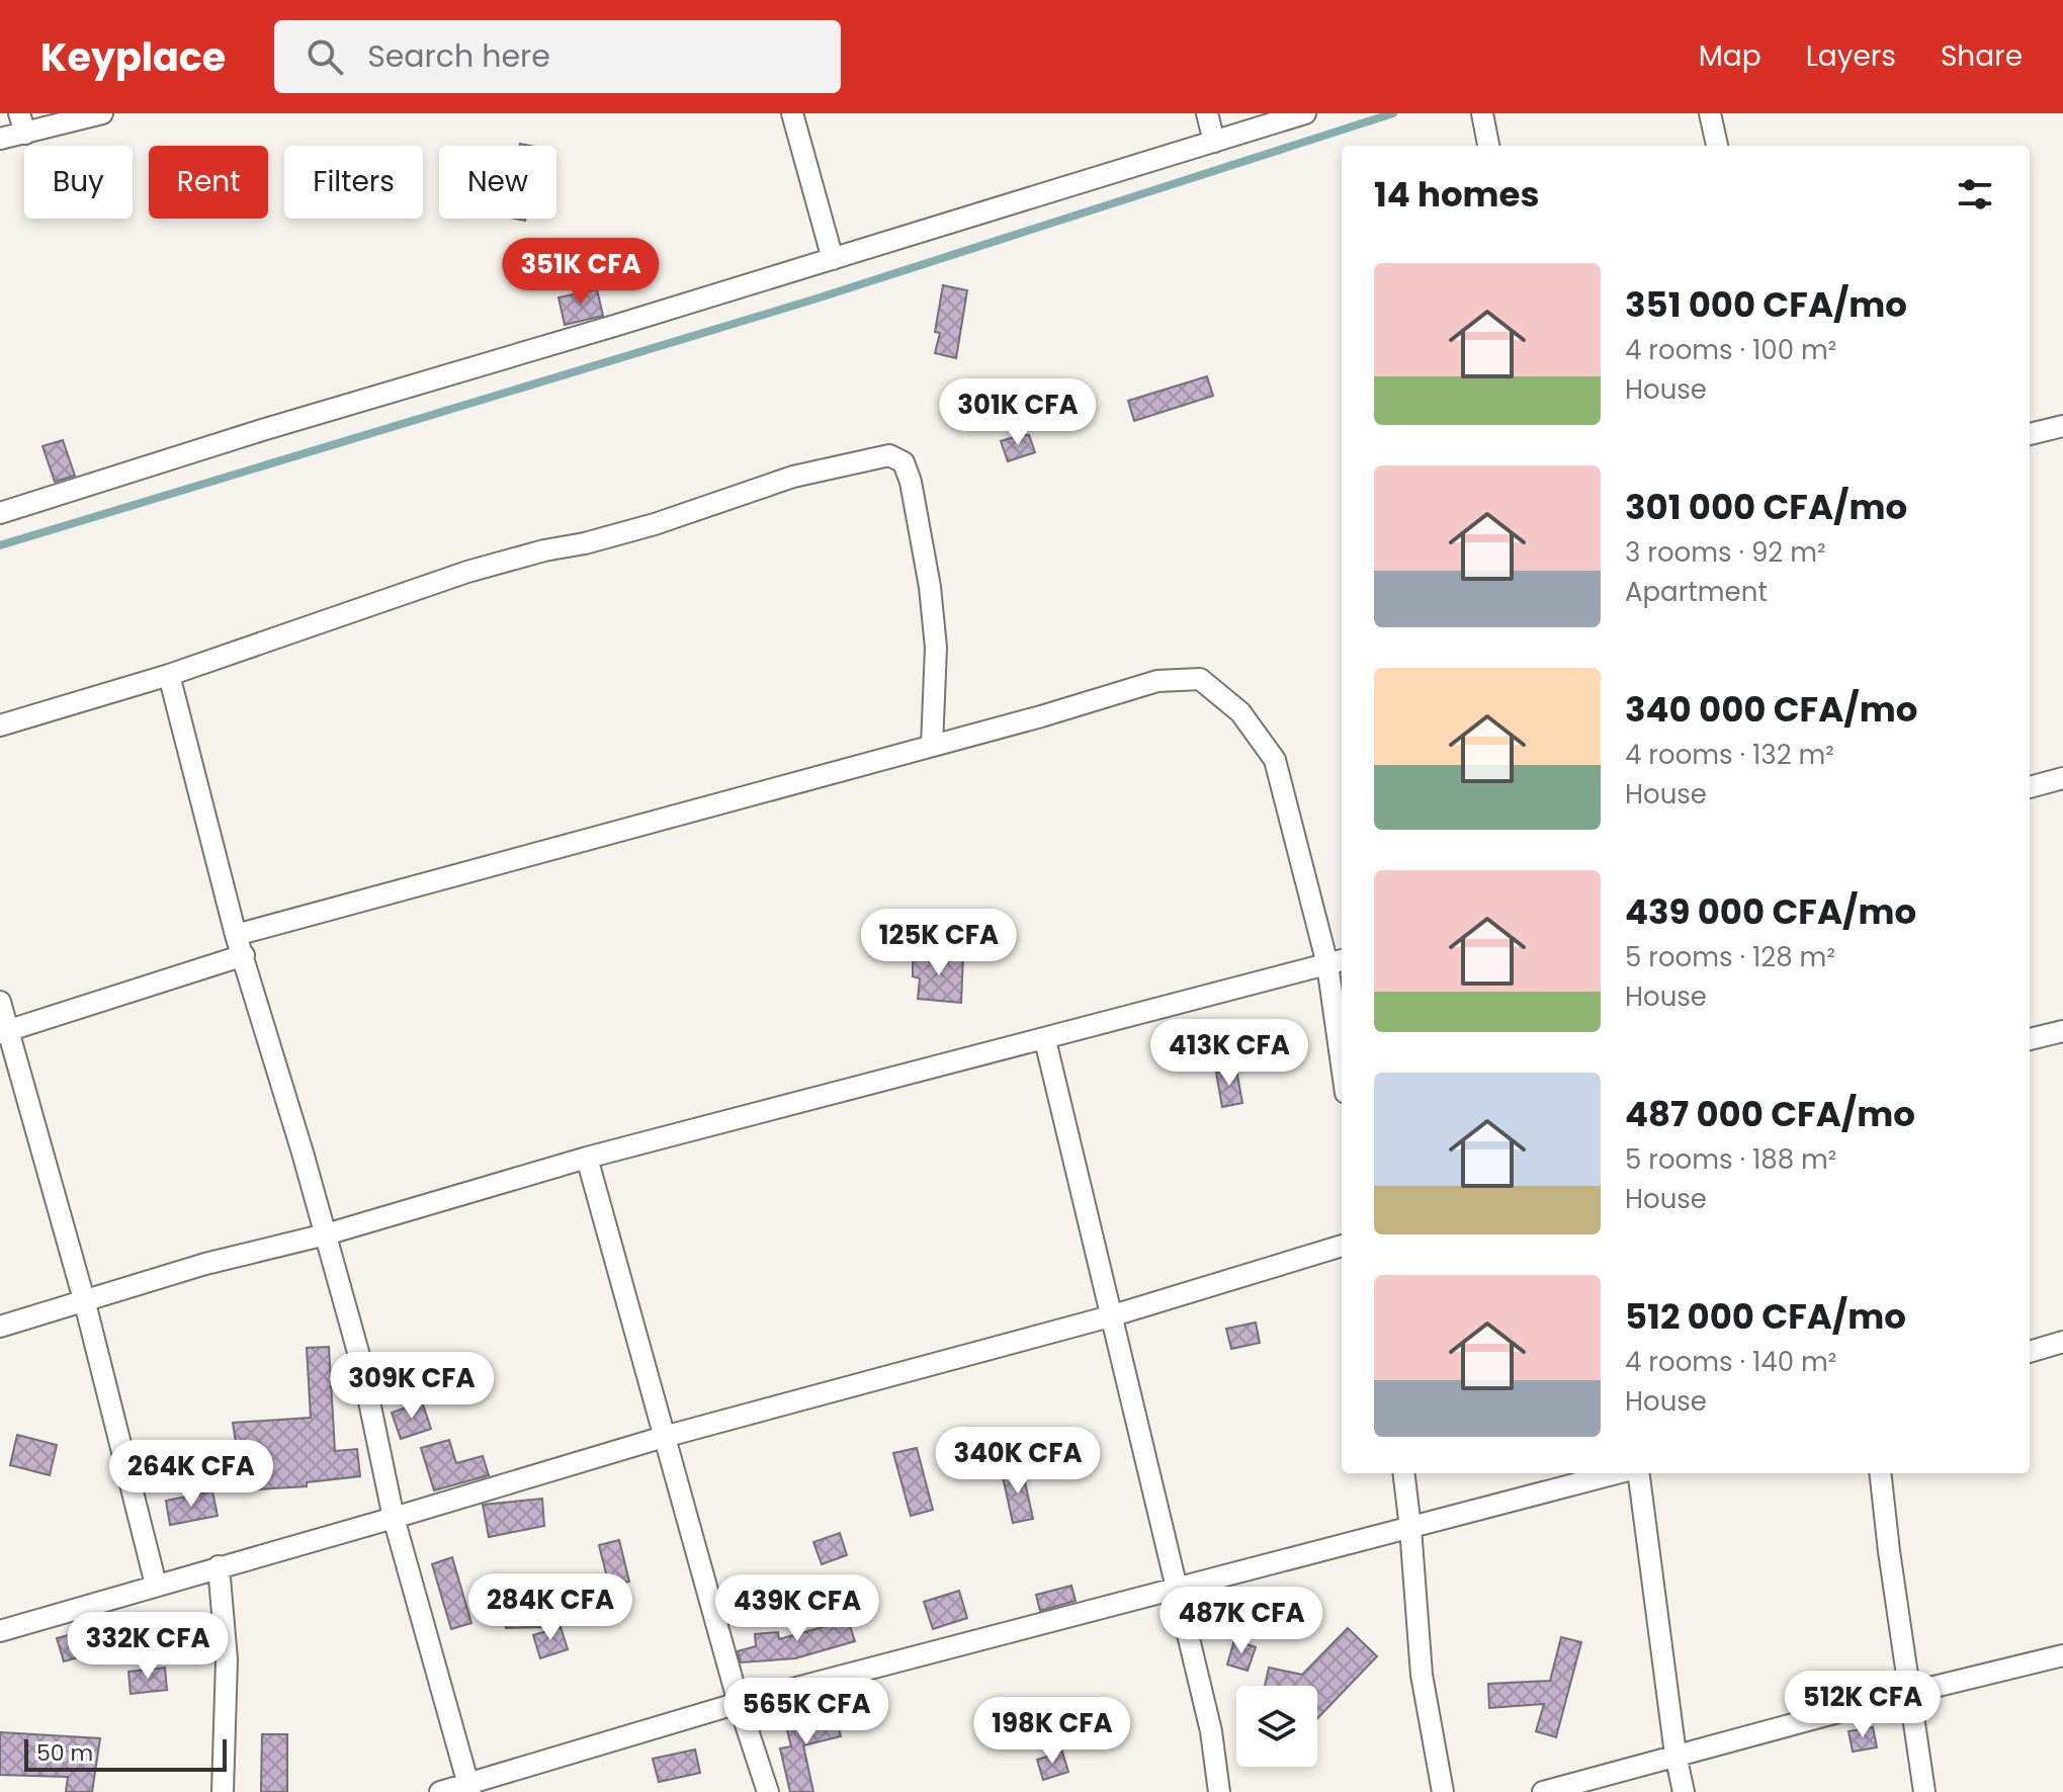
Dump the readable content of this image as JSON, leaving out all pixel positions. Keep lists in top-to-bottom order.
{
  "scale_bar": "50 m",
  "page": {
    "header": "Keyplace",
    "search": "Search here",
    "nav": ["Map", "Layers", "Share"],
    "chip": [
      "Buy",
      "Rent",
      "Filters",
      "New"
    ],
    "heading": "14 homes",
    "price": [
      "351K CFA",
      "301K CFA",
      "125K CFA",
      "413K CFA",
      "309K CFA",
      "340K CFA",
      "264K CFA",
      "284K CFA",
      "439K CFA",
      "487K CFA",
      "332K CFA",
      "512K CFA",
      "565K CFA",
      "198K CFA"
    ],
    "list": [
      {
        "name": "351 000 CFA/mo",
        "note": "4 rooms · 100 m² · House"
      },
      {
        "name": "301 000 CFA/mo",
        "note": "3 rooms · 92 m² · Apartment"
      },
      {
        "name": "340 000 CFA/mo",
        "note": "4 rooms · 132 m² · House"
      },
      {
        "name": "439 000 CFA/mo",
        "note": "5 rooms · 128 m² · House"
      },
      {
        "name": "487 000 CFA/mo",
        "note": "5 rooms · 188 m² · House"
      },
      {
        "name": "512 000 CFA/mo",
        "note": "4 rooms · 140 m² · House"
      }
    ],
    "scale": "50 m"
  }
}
